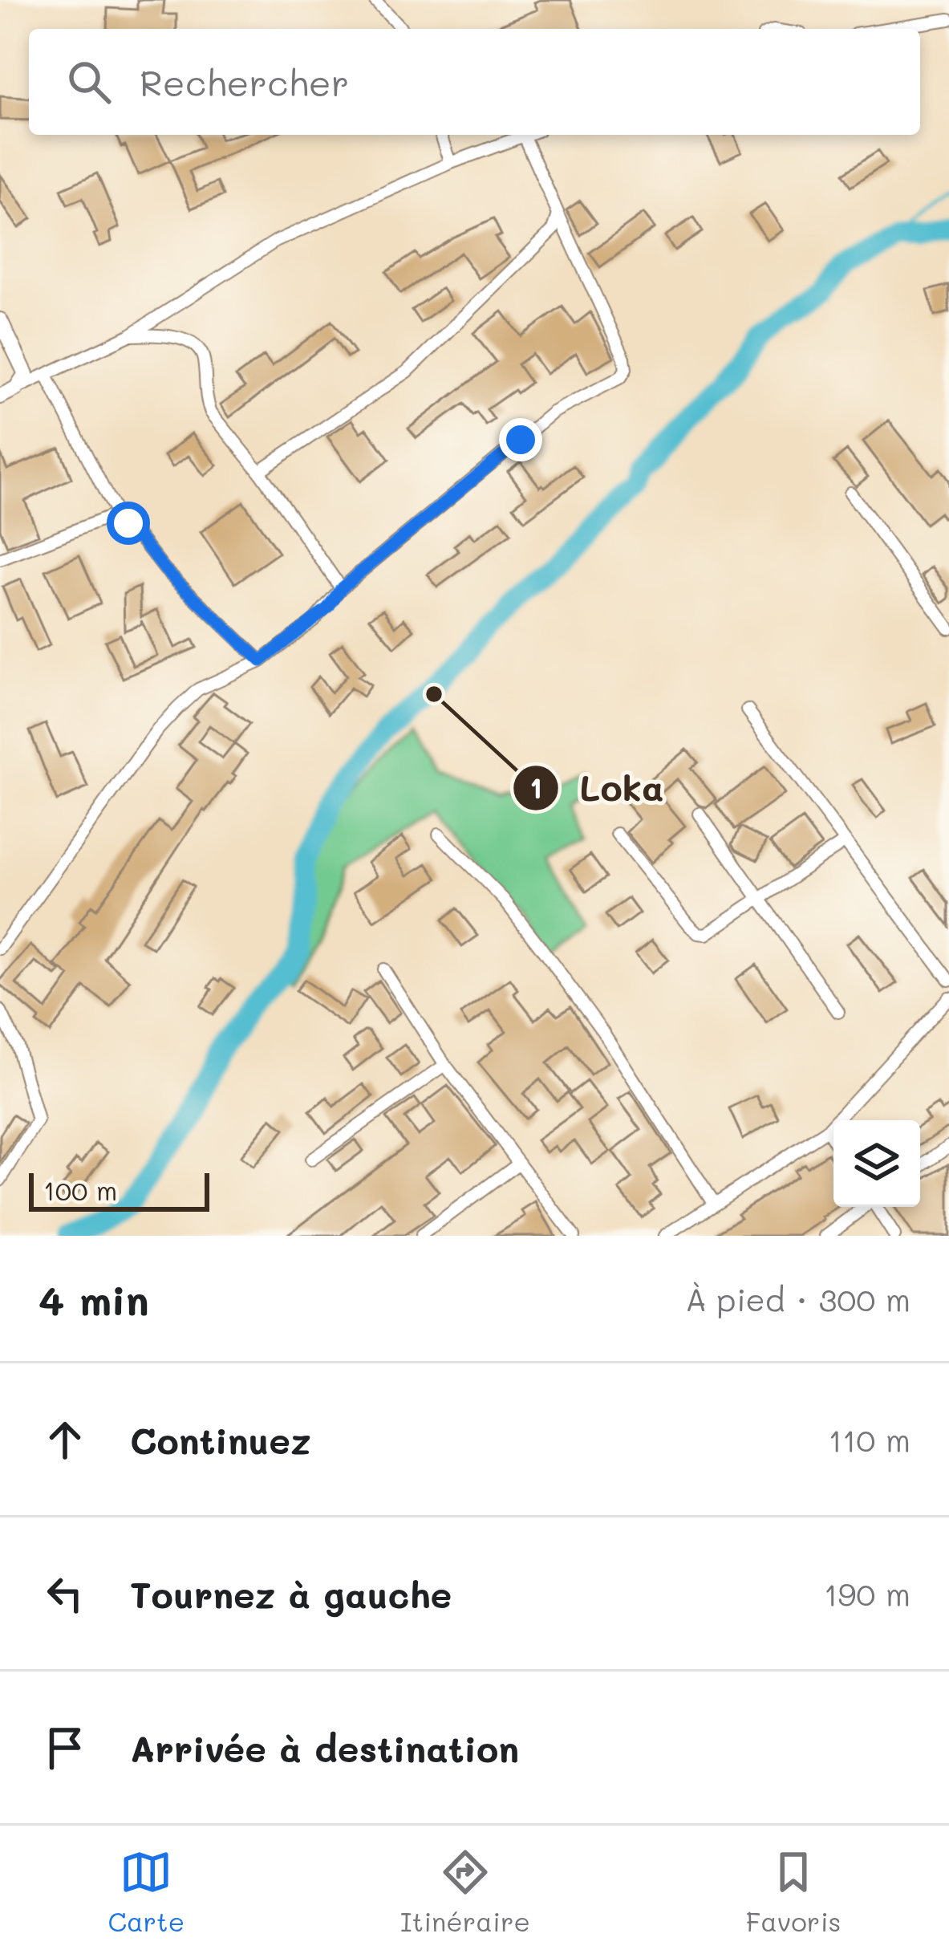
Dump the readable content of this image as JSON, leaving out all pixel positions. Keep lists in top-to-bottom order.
{
  "places": ["Loka"],
  "scale_bar": "100 m",
  "page": {
    "search": "Rechercher",
    "scale": "100 m",
    "heading": ["4 min", "À pied · 300 m"],
    "list": [
      ["Continuez", "110 m"],
      ["Tournez à gauche", "190 m"],
      "Arrivée à destination"
    ],
    "nav": ["Carte", "Itinéraire", "Favoris"]
  }
}
